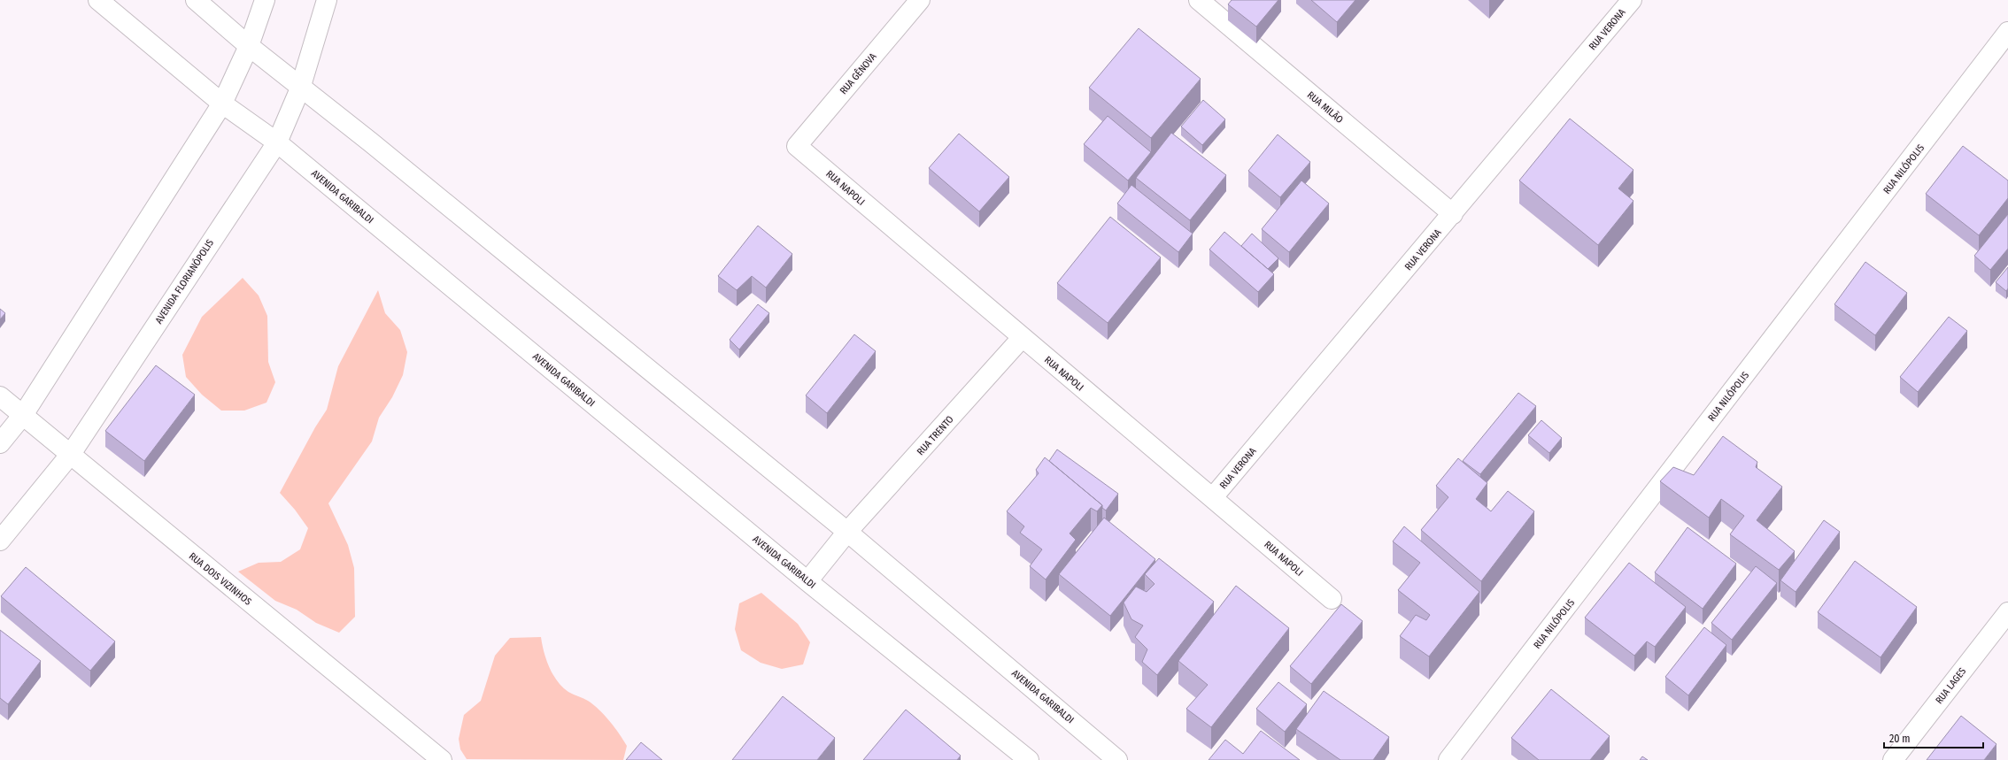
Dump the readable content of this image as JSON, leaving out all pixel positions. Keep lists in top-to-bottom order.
{
  "streets": {
    "street": [
      "RUA VERONA",
      "RUA GÊNOVA",
      "RUA MILÃO",
      "RUA NILÓPOLIS",
      "RUA NAPOLI",
      "AVENIDA GARIBALDI",
      "AVENIDA FLORIANÓPOLIS",
      "RUA TRENTO",
      "RUA DOIS VIZINHOS",
      "RUA LAGES"
    ]
  },
  "crossings": [
    ["RUA VERONA", "RUA MILÃO"],
    ["RUA VERONA", "RUA NAPOLI"],
    ["RUA GÊNOVA", "RUA NAPOLI"],
    ["RUA NAPOLI", "RUA TRENTO"],
    ["AVENIDA GARIBALDI", "AVENIDA FLORIANÓPOLIS"],
    ["AVENIDA GARIBALDI", "RUA TRENTO"],
    ["AVENIDA FLORIANÓPOLIS", "RUA DOIS VIZINHOS"]
  ],
  "scale_bar": "20 m"
}
